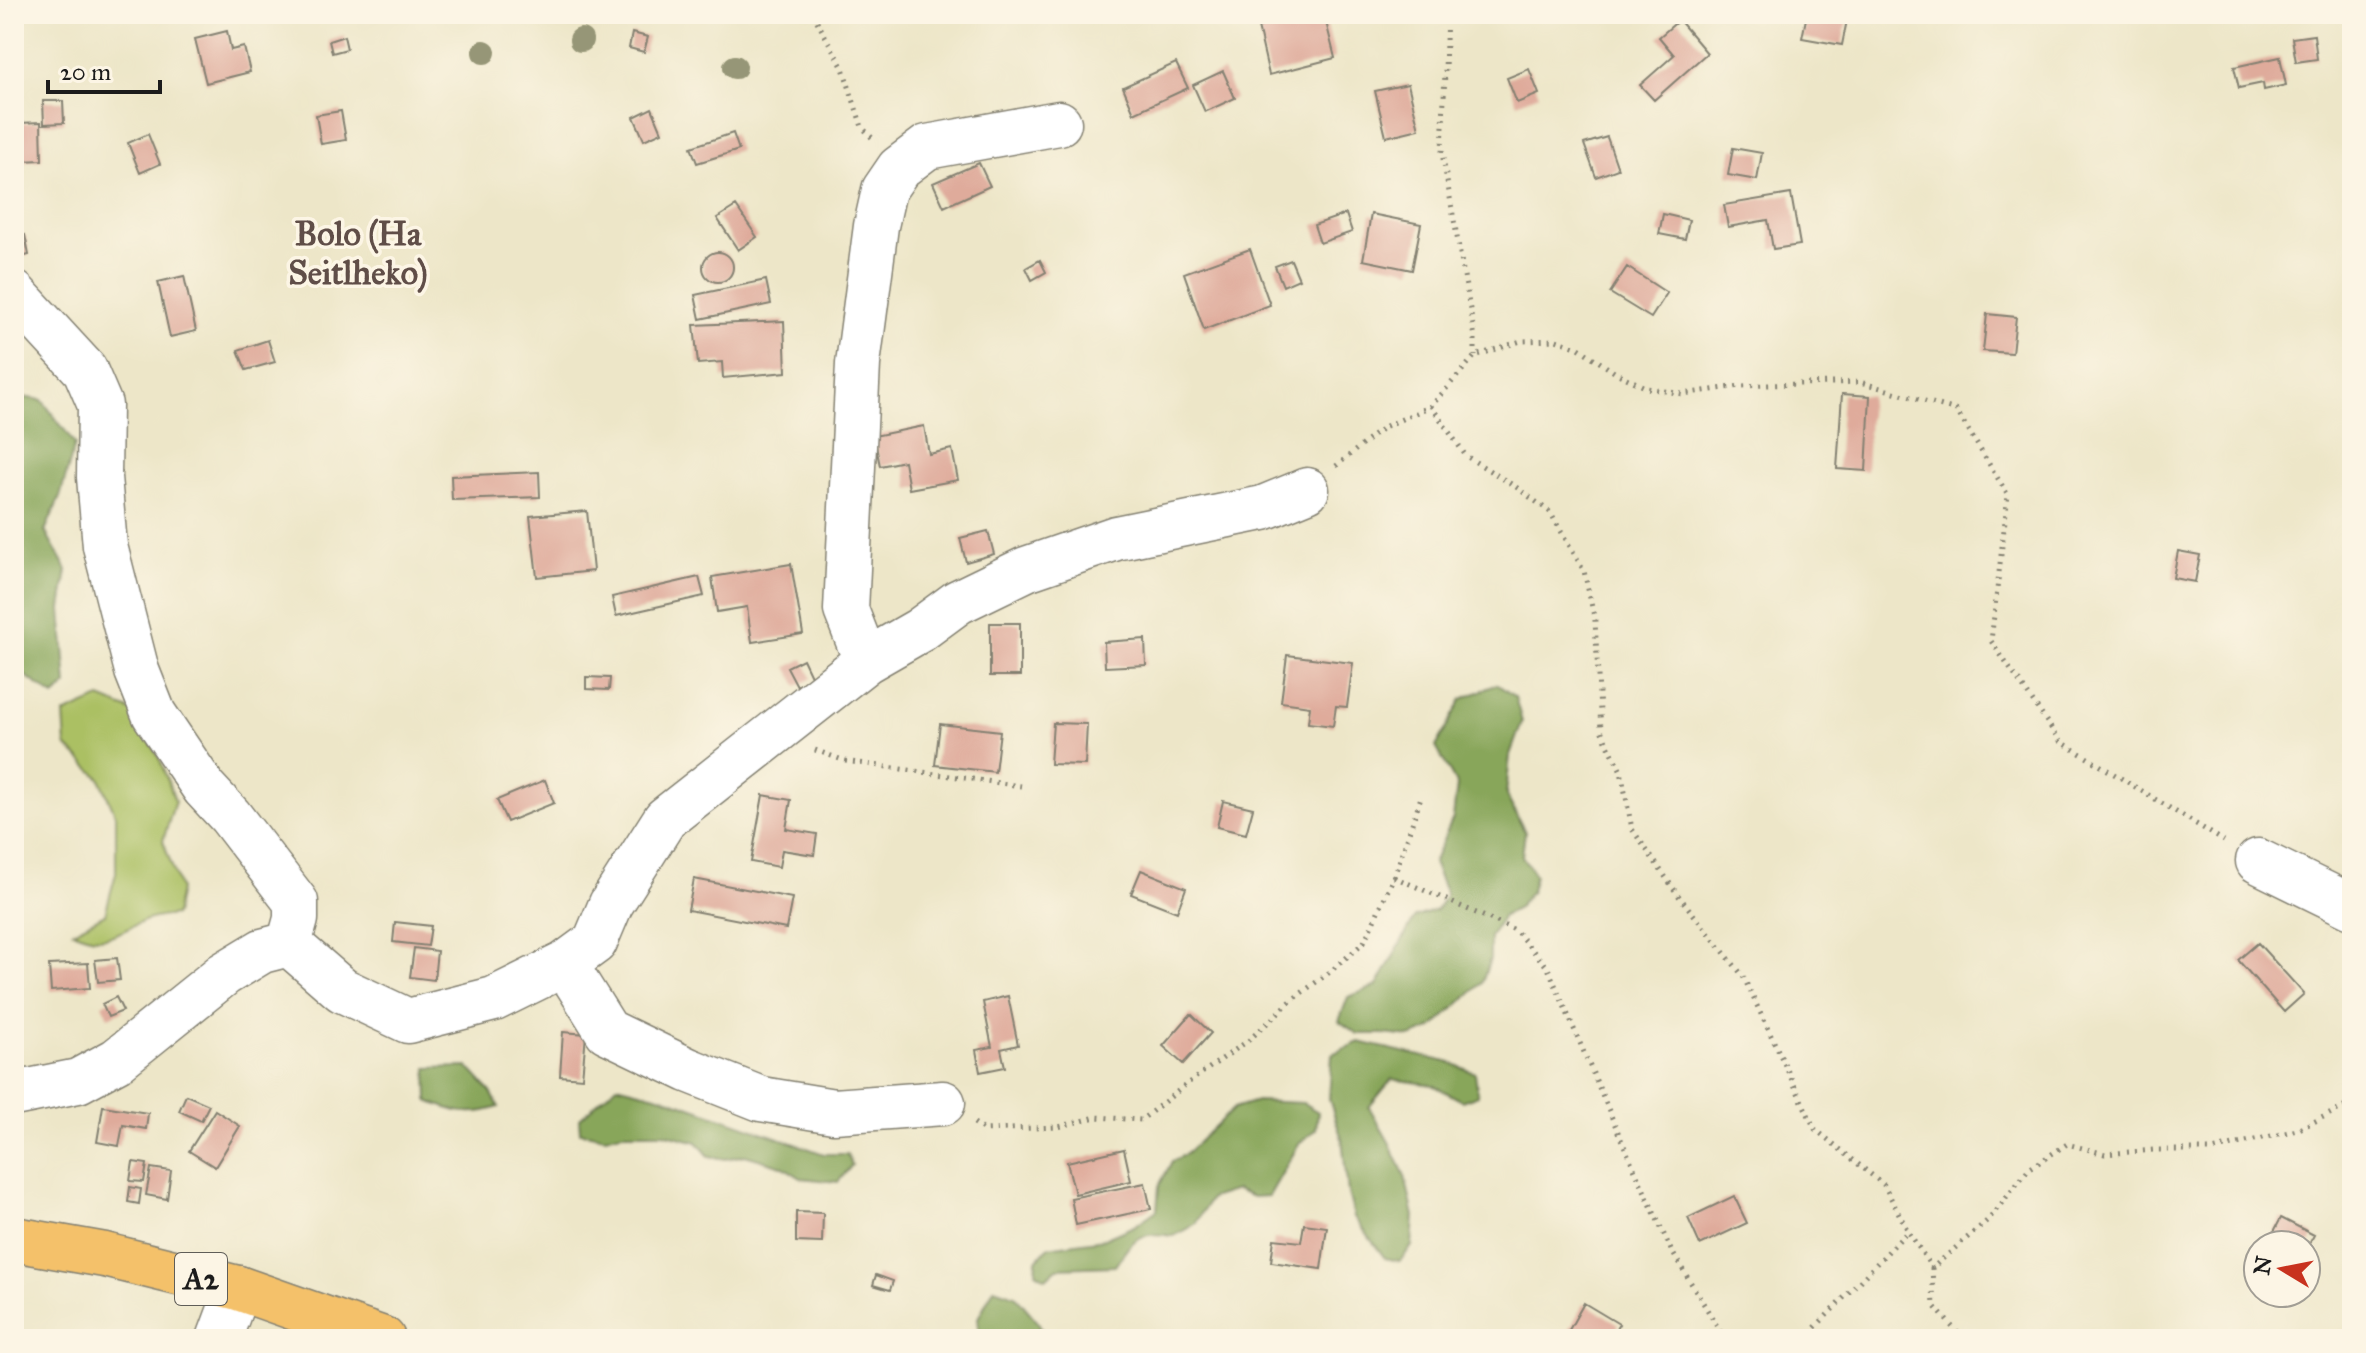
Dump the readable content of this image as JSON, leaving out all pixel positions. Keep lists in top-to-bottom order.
{
  "streets": {
    "main road": ["A2"]
  },
  "districts": ["Bolo (Ha Seitlheko)"],
  "scale_bar": "20 m",
  "north": "left"
}
